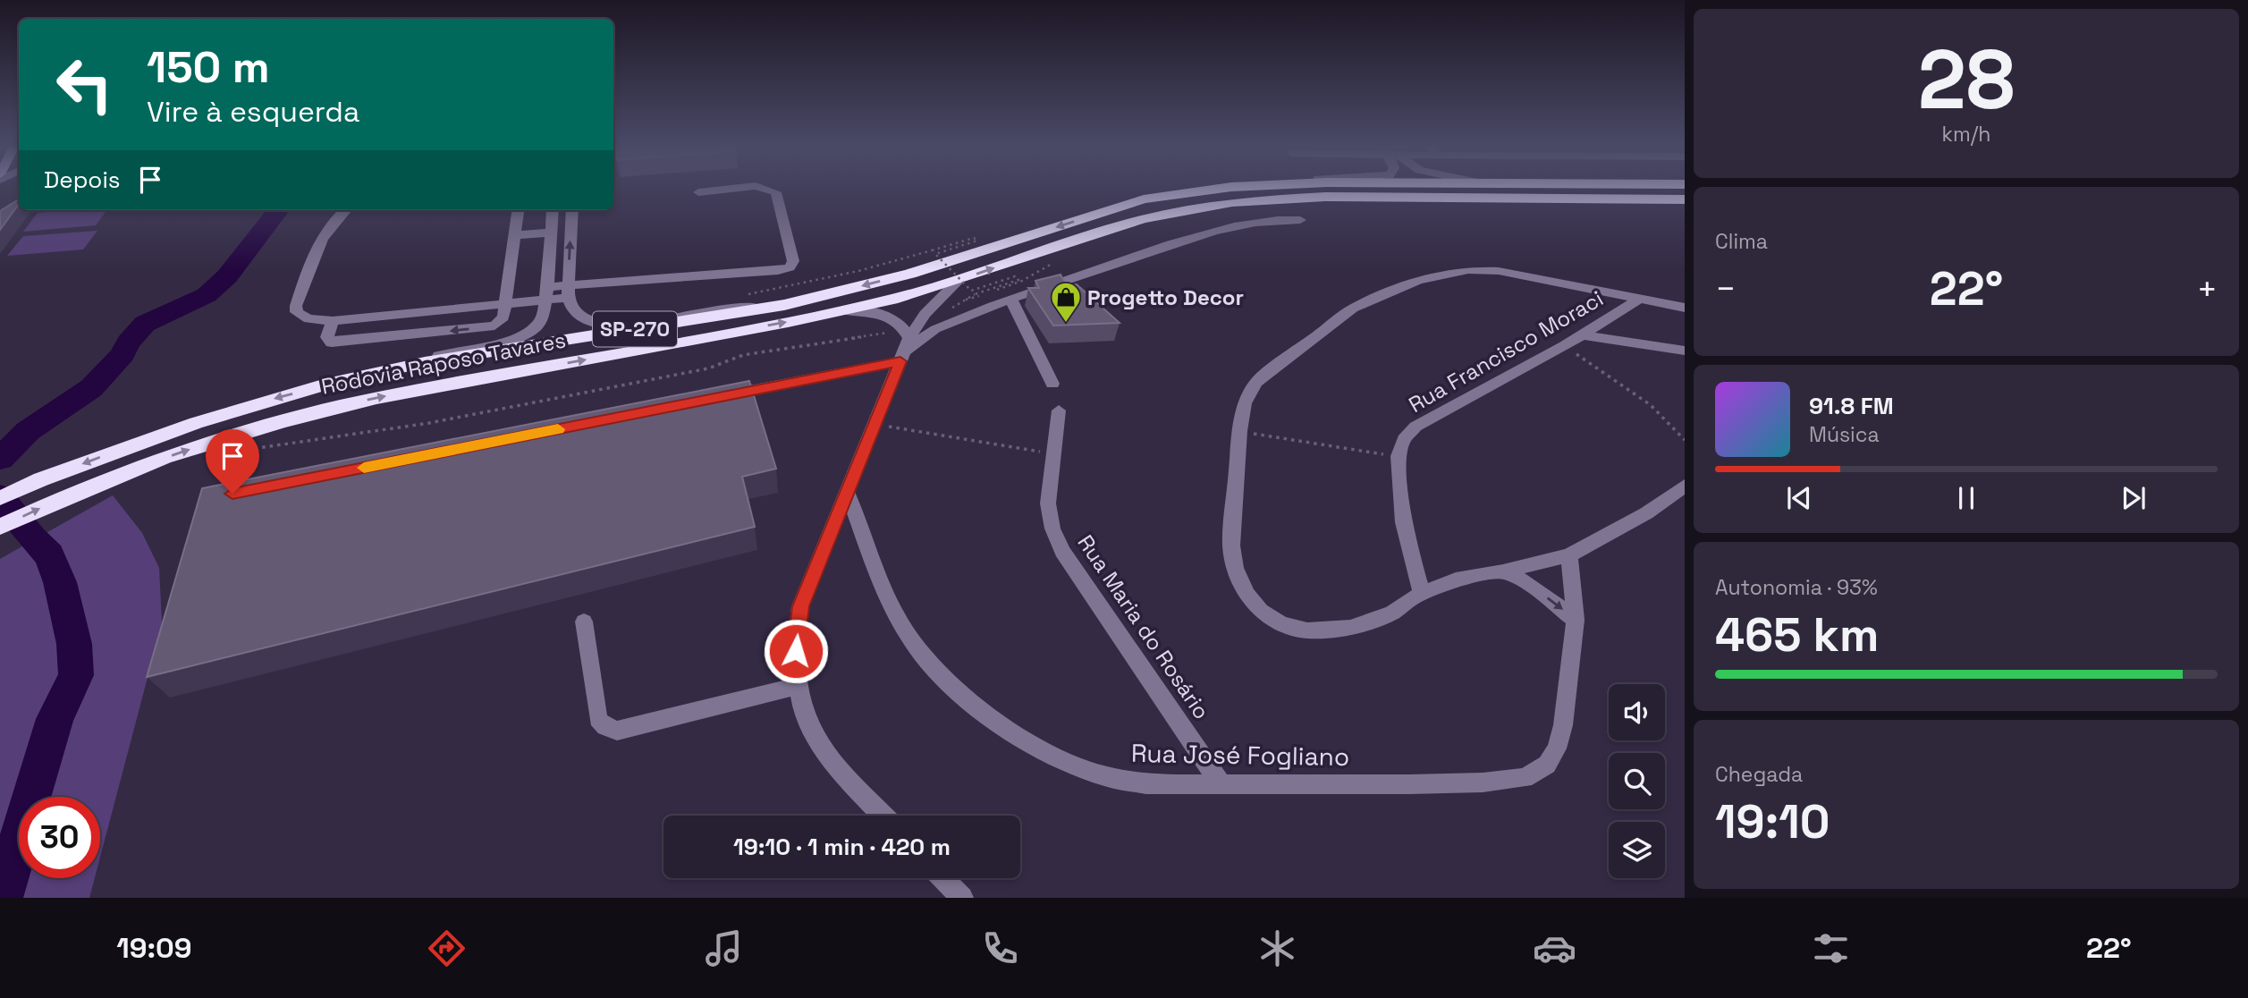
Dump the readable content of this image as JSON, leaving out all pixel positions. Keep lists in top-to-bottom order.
{
  "streets": {
    "highway": ["SP-270", "Rodovia Raposo Tavares"],
    "street": ["Rua Francisco Moraci", "Rua Maria do Rosário", "Rua José Fogliano"]
  },
  "crossings": [
    ["Rua Maria do Rosário", "Rua José Fogliano"]
  ],
  "places": {
    "shop": ["Progetto Decor"]
  },
  "page": {
    "tile": [
      ["28", "km/h"],
      "Clima",
      ["Autonomia · 93%", "465 km"],
      ["Chegada", "19:10"]
    ],
    "turn": ["150 m", "Vire à esquerda"],
    "then": "Depois",
    "heat": ["−", "22°", "+"],
    "song": ["91.8 FM", "Música"],
    "limit": "30",
    "trip": "19:10 · 1 min · 420 m",
    "tabs": ["19:09", "22°"]
  }
}
